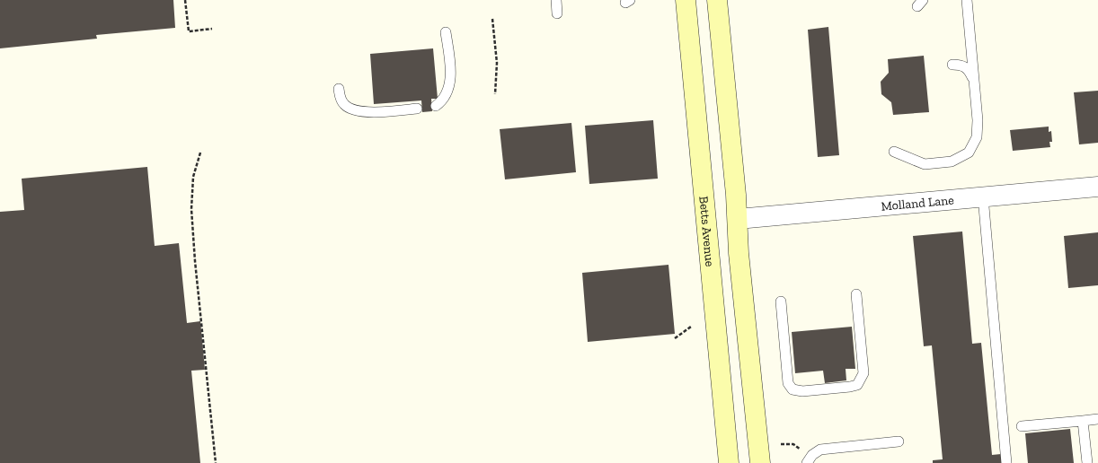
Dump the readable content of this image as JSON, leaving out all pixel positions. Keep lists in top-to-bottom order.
{
  "streets": {
    "main road": ["Betts Avenue"],
    "street": ["Molland Lane"]
  }
}
